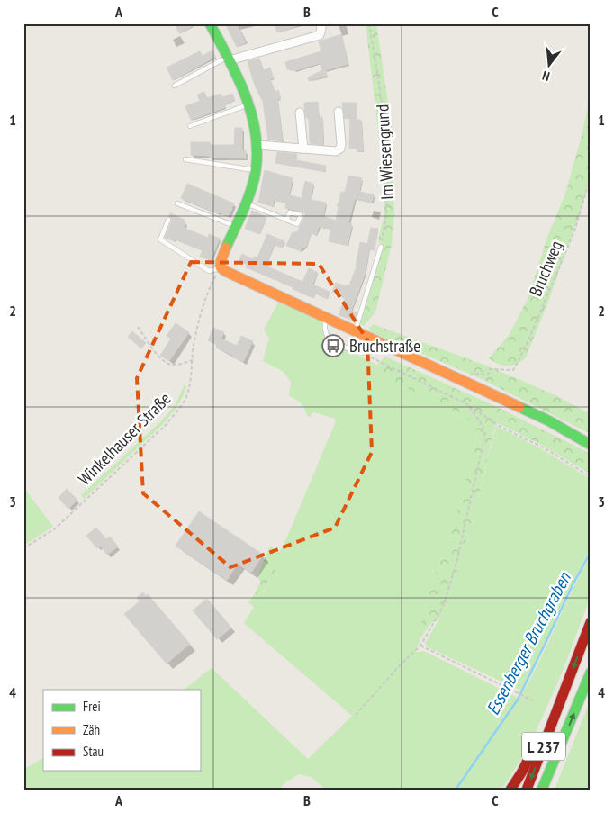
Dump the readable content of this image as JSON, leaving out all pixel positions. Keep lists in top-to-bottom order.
{
  "streets": {
    "main road": ["L 237"],
    "path": ["Im Wiesengrund", "Bruchweg", "Winkelhauser Straße"]
  },
  "water": ["Essenberger Bruchgraben"],
  "places": {
    "bus stop": ["Bruchstraße"]
  },
  "legend": ["Frei", "Zäh", "Stau"],
  "north": "bottom",
  "grid": {
    "columns": ["A", "B", "C"],
    "rows": [
      "1",
      "2",
      "3",
      "4"
    ]
  }
}
